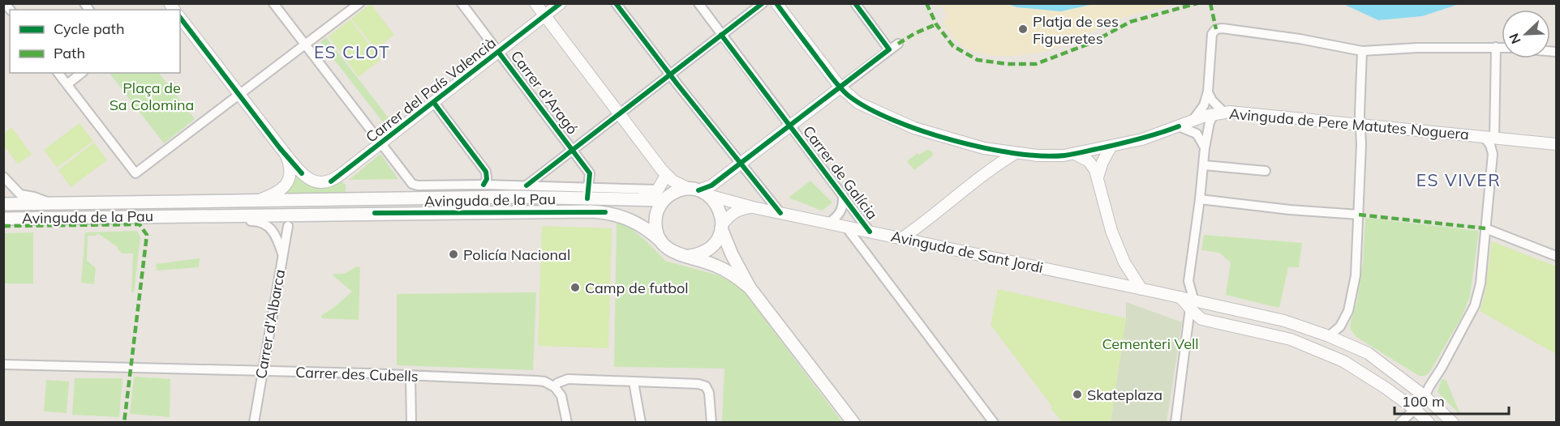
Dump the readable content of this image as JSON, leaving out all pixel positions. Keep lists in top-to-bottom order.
{
  "streets": {
    "main road": ["Avinguda de la Pau"],
    "street": [
      "Carrer del País Valencià",
      "Carrer d'Aragó",
      "Avinguda de Pere Matutes Noguera",
      "Carrer de Galícia",
      "Avinguda de Sant Jordi",
      "Carrer d'Albarca",
      "Carrer des Cubells"
    ]
  },
  "crossings": [
    ["Carrer del País Valencià", "Carrer d'Aragó"],
    ["Carrer del País Valencià", "Avinguda de la Pau"],
    ["Carrer del País Valencià", "Avinguda de Sant Jordi"],
    ["Carrer d'Aragó", "Avinguda de la Pau"],
    ["Carrer de Galícia", "Avinguda de Sant Jordi"],
    ["Avinguda de la Pau", "Avinguda de Sant Jordi"],
    ["Carrer d'Albarca", "Carrer des Cubells"]
  ],
  "districts": ["ES CLOT", "ES VIVER"],
  "parks": ["Plaça de Sa Colomina", "Cementeri Vell"],
  "places": [
    "Platja de ses Figueretes",
    "Policía Nacional",
    "Camp de futbol",
    "Skateplaza"
  ],
  "legend": ["Cycle path", "Path"],
  "scale_bar": "100 m",
  "north": "bottom left"
}
